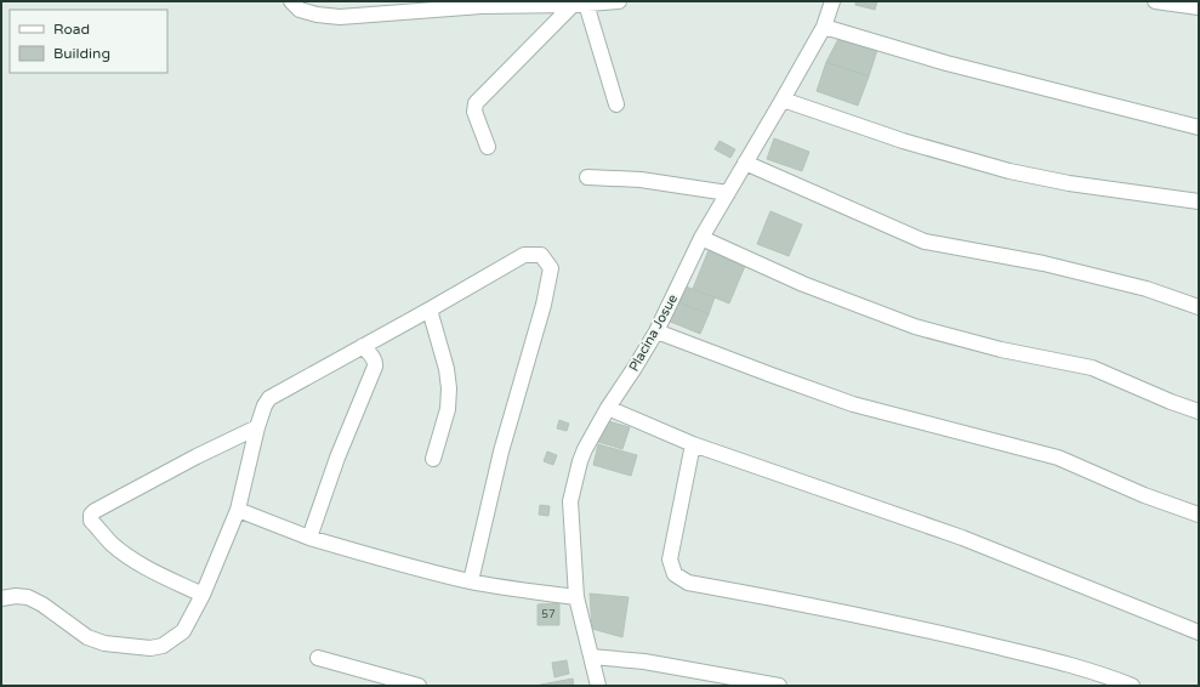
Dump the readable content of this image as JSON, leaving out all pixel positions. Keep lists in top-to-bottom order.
{
  "streets": {
    "street": ["Placina Josue"]
  },
  "house_numbers": ["57"],
  "legend": ["Road", "Building"]
}
